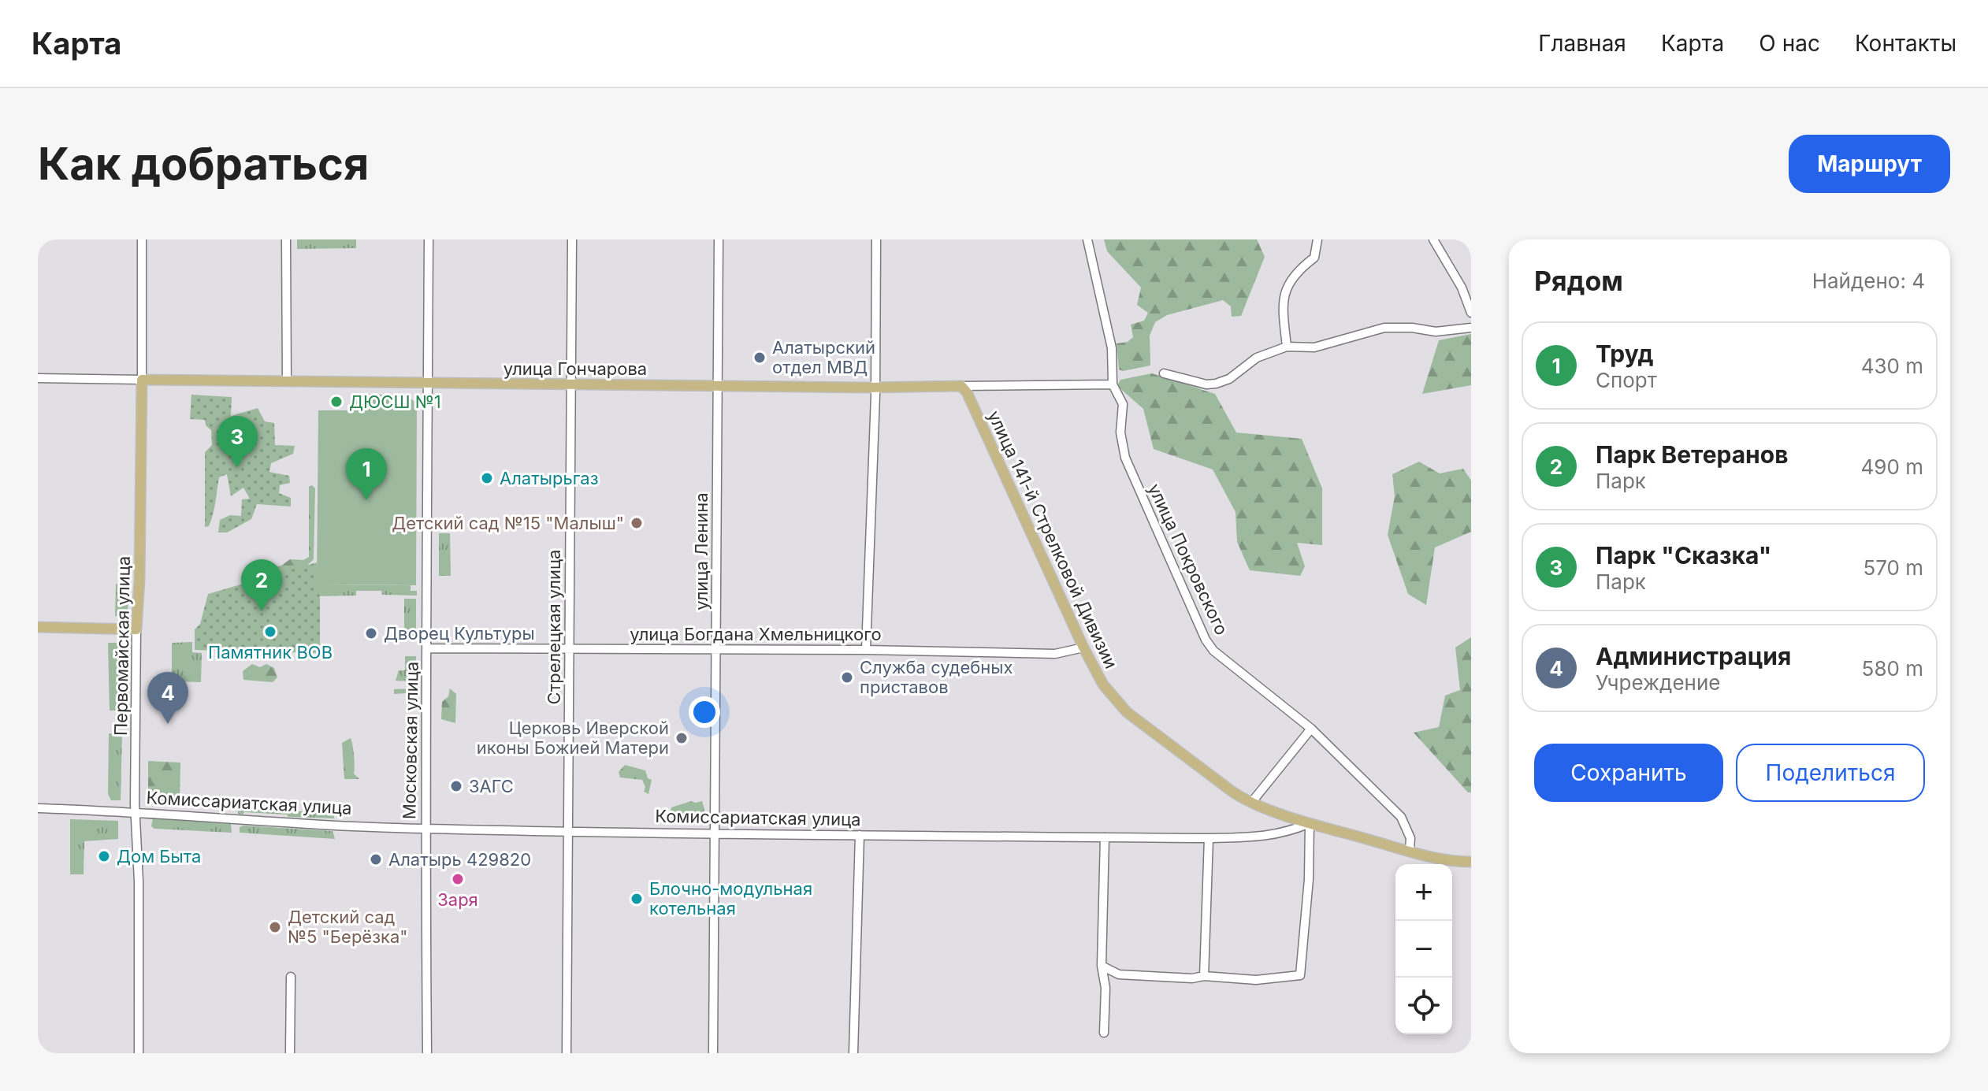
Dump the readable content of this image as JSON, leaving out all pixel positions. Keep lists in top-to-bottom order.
{
  "streets": {
    "main road": ["улица Гончарова", "улица 141-й Стрелковой Дивизии", "Первомайская улица"],
    "street": [
      "улица Ленина",
      "улица Покровского",
      "Стрелецкая улица",
      "улица Богдана Хмельницкого",
      "Московская улица",
      "Комиссариатская улица"
    ]
  },
  "crossings": [
    ["улица Гончарова", "улица 141-й Стрелковой Дивизии"],
    ["улица Гончарова", "улица Ленина"],
    ["улица Гончарова", "улица Покровского"],
    ["улица Гончарова", "Стрелецкая улица"],
    ["улица Гончарова", "Первомайская улица"],
    ["улица Гончарова", "Московская улица"],
    ["улица 141-й Стрелковой Дивизии", "улица Богдана Хмельницкого"],
    ["улица 141-й Стрелковой Дивизии", "Комиссариатская улица"],
    ["улица Ленина", "улица Богдана Хмельницкого"],
    ["улица Ленина", "Комиссариатская улица"],
    ["Стрелецкая улица", "улица Богдана Хмельницкого"],
    ["Стрелецкая улица", "Комиссариатская улица"],
    ["улица Богдана Хмельницкого", "Московская улица"],
    ["Первомайская улица", "Комиссариатская улица"],
    ["Московская улица", "Комиссариатская улица"]
  ],
  "places": [
    "Алатырский отдел МВД",
    "ДЮСШ №1",
    "Алатырьгаз",
    "Детский сад №15 \"Малыш\"",
    "Памятник ВОВ",
    "Дворец Культуры",
    "Служба судебных приставов",
    "Церковь Иверской иконы Божией Матери",
    "ЗАГС",
    "Дом Быта",
    "Алатырь 429820",
    "Заря",
    "Блочно-модульная котельная",
    "Детский сад №5 \"Берёзка\""
  ],
  "page": {
    "header": "Карта",
    "nav": [
      "Главная",
      "Карта",
      "О нас",
      "Контакты"
    ],
    "buttons": [
      "Маршрут",
      ["Сохранить", "Поделиться"]
    ],
    "title": "Как добраться",
    "heading": ["Рядом", "Найдено: 4"],
    "list": [
      {
        "mark": "1",
        "name": "Труд",
        "note": "Спорт",
        "value": "430 m"
      },
      {
        "mark": "2",
        "name": "Парк Ветеранов",
        "note": "Парк",
        "value": "490 m"
      },
      {
        "mark": "3",
        "name": "Парк \"Сказка\"",
        "note": "Парк",
        "value": "570 m"
      },
      {
        "mark": "4",
        "name": "Администрация",
        "note": "Учреждение",
        "value": "580 m"
      }
    ],
    "pins": [
      "3",
      "1",
      "2",
      "4"
    ],
    "map_buttons": ["+", "−"]
  }
}
